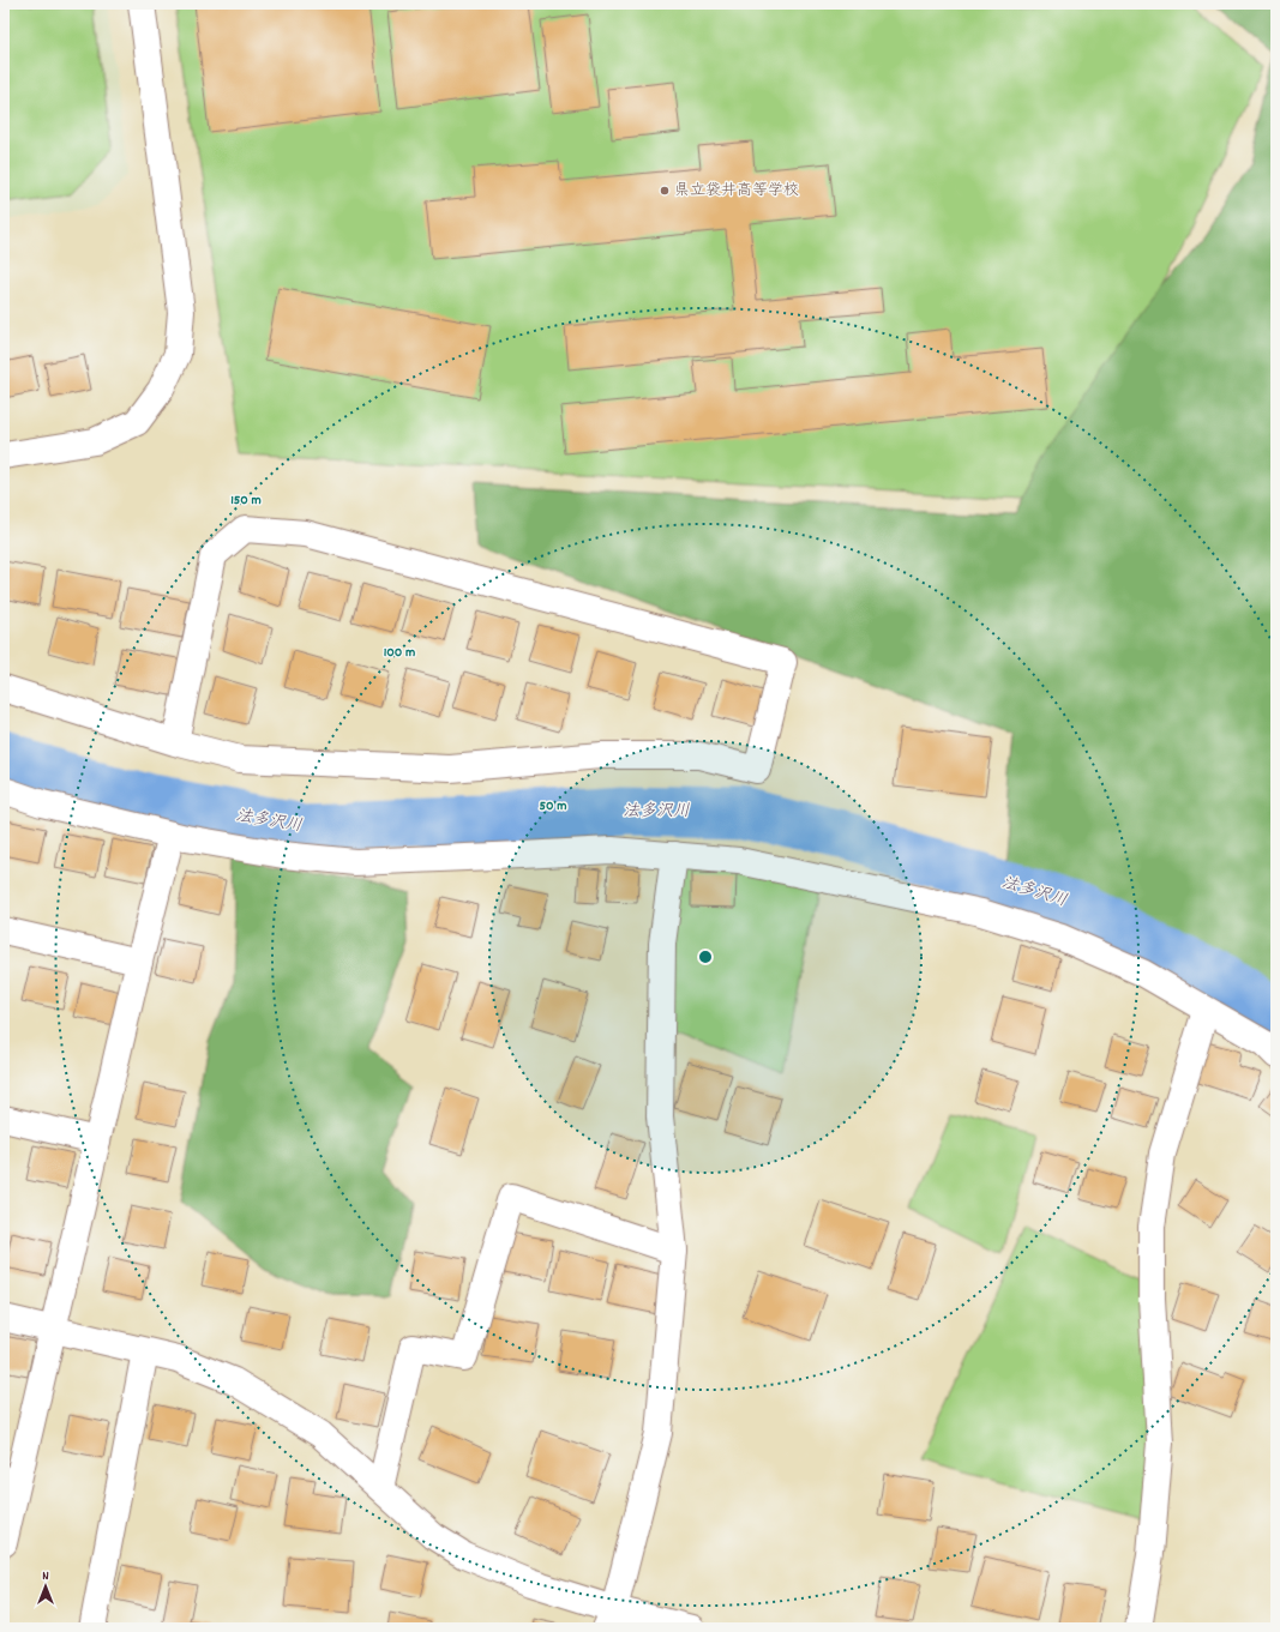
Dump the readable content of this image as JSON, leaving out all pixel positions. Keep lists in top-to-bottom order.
{
  "water": ["法多沢川"],
  "places": ["県立袋井高等学校"],
  "north": "top",
  "rings": ["150 m", "100 m", "50 m"]
}
